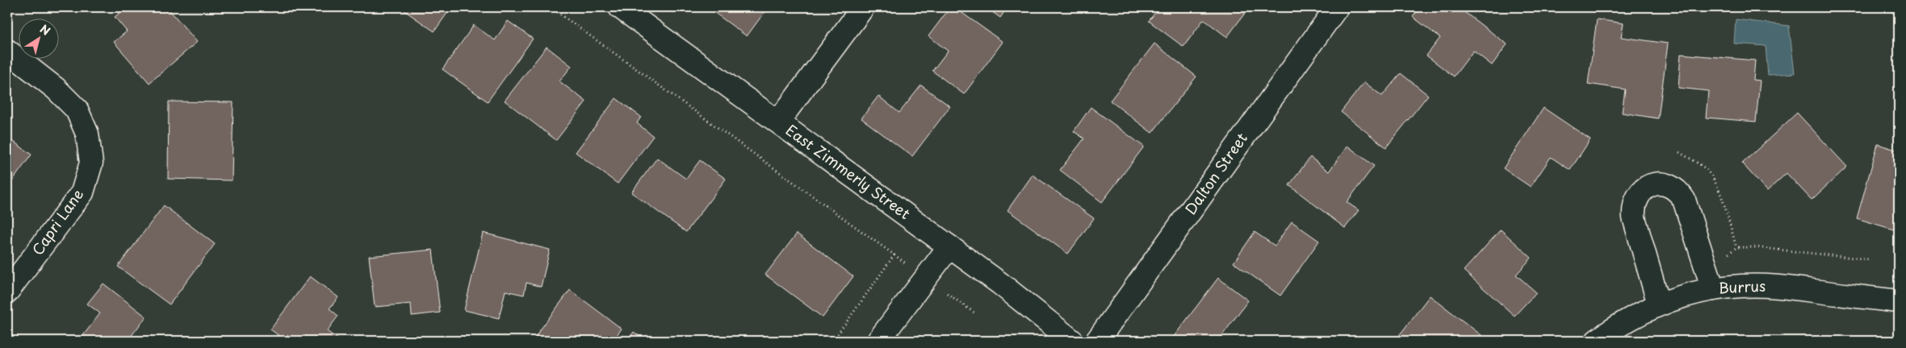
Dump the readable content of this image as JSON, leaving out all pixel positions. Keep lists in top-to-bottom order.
{
  "streets": {
    "street": [
      "East Zimmerly Street",
      "Dalton Street",
      "Capri Lane",
      "Burrus"
    ]
  },
  "north": "top right"
}
